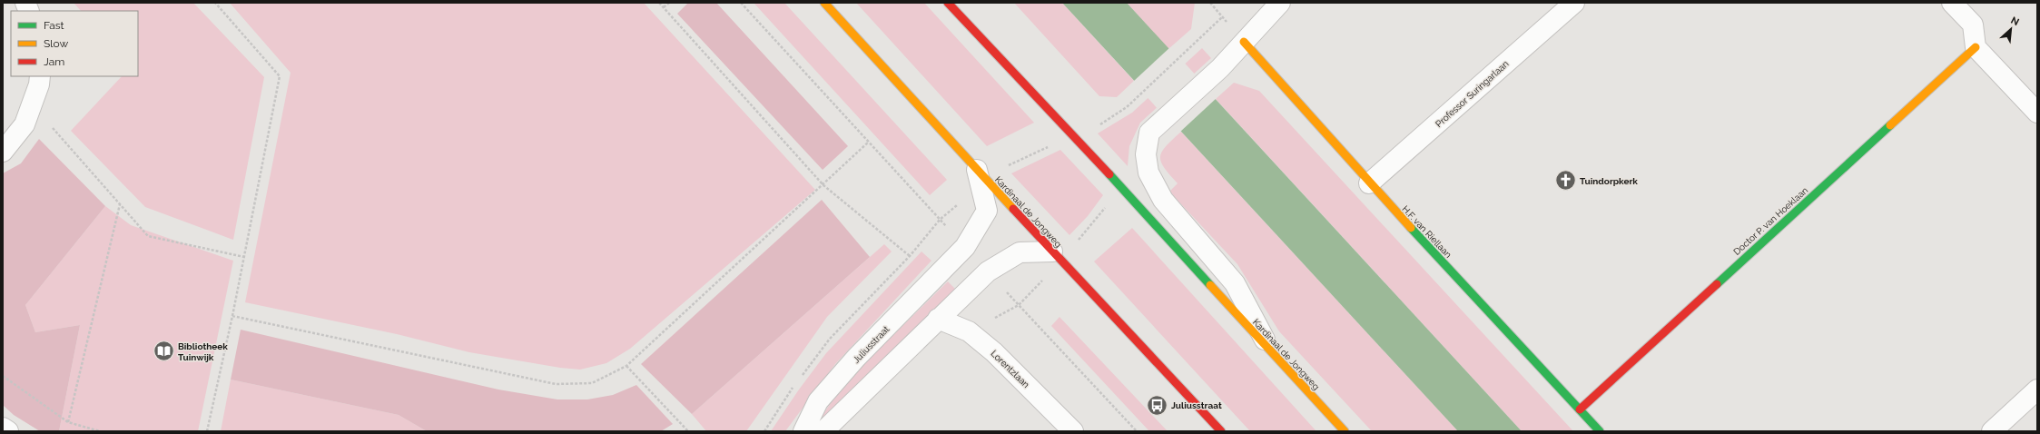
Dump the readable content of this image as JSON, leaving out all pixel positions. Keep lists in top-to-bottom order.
{
  "streets": {
    "main road": ["Kardinaal de Jongweg", "Doctor P. van Hoeklaan", "H.F. van Riellaan"],
    "street": ["Professor Suringarlaan", "Juliusstraat", "Lorentzlaan"]
  },
  "crossings": [
    ["Professor Suringarlaan", "H.F. van Riellaan"],
    ["Kardinaal de Jongweg", "Juliusstraat"],
    ["Doctor P. van Hoeklaan", "H.F. van Riellaan"]
  ],
  "places": {
    "church": ["Tuindorpkerk"],
    "library": ["Bibliotheek Tuinwijk"],
    "bus stop": ["Juliusstraat"]
  },
  "legend": ["Fast", "Slow", "Jam"],
  "north": "top right"
}
